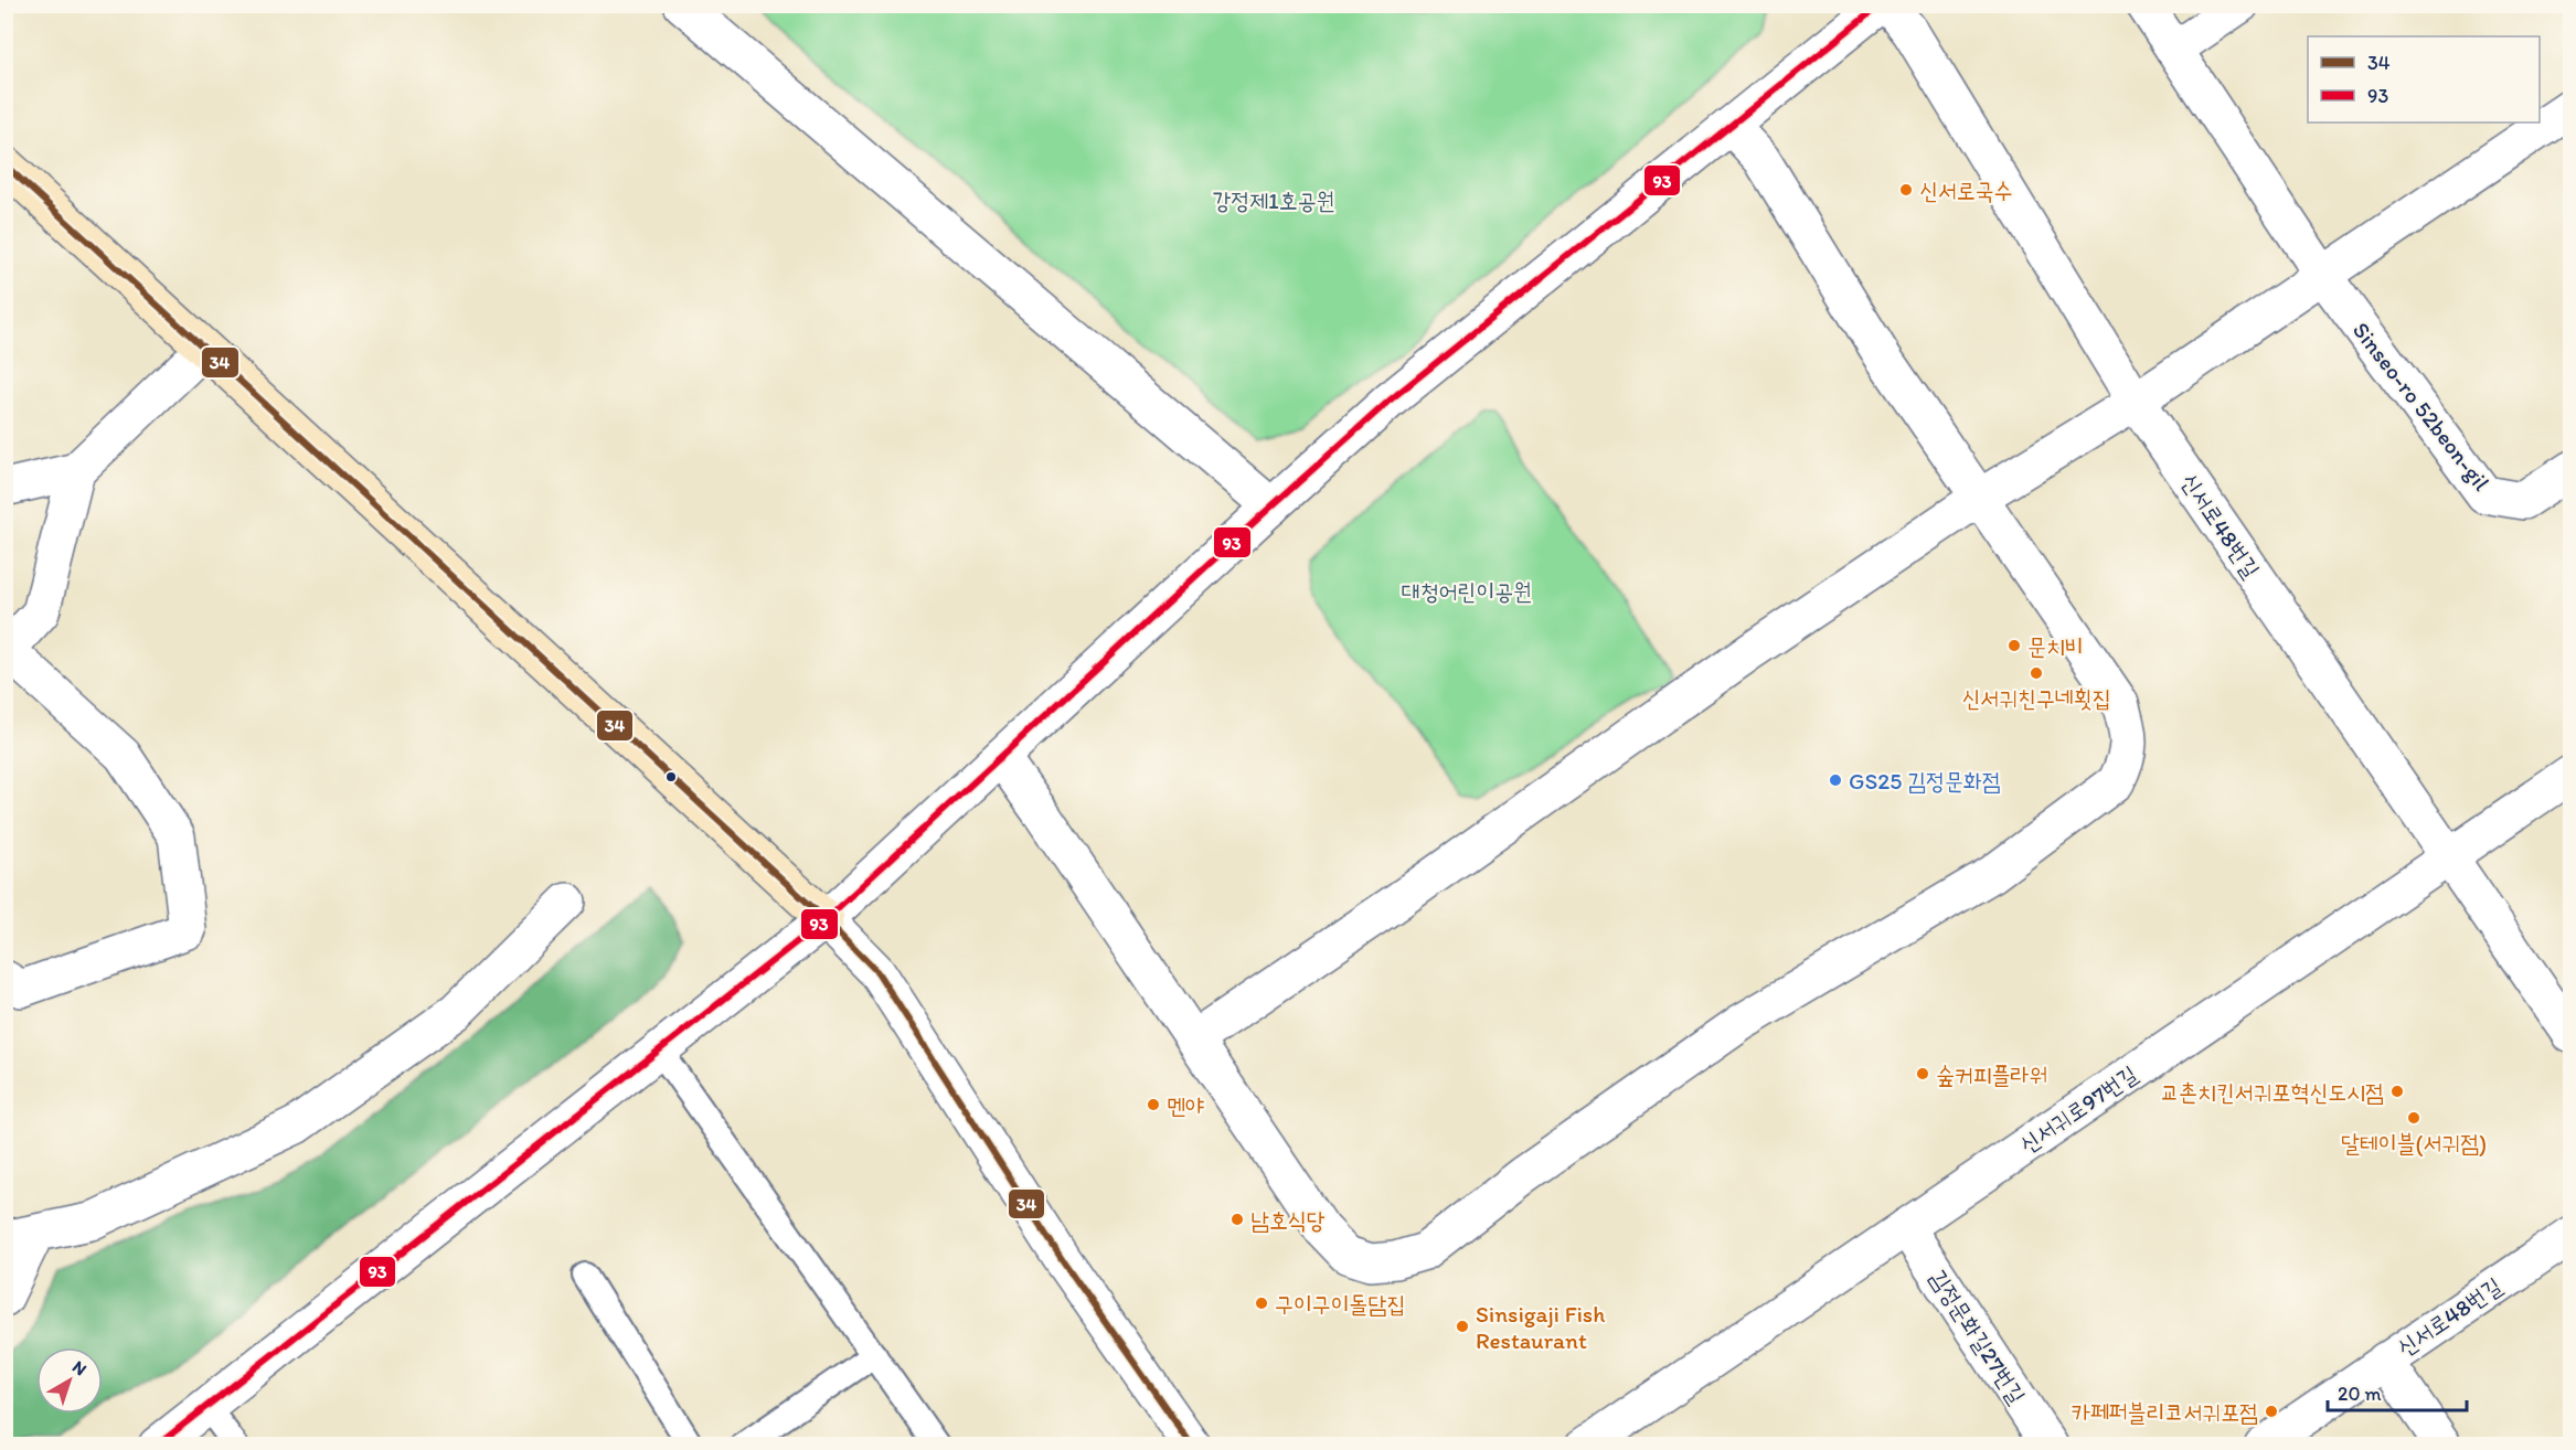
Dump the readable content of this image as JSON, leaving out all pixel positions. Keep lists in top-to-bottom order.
{
  "streets": {
    "street": [
      "Sinseo-ro 52beon-gil",
      "신서로48번길",
      "신서귀로97번길",
      "김정문화길27번길"
    ]
  },
  "crossings": [
    ["신서로48번길", "신서귀로97번길"],
    ["신서귀로97번길", "김정문화길27번길"]
  ],
  "parks": ["강정제1호공원", "대청어린이공원"],
  "places": [
    "신서로국수",
    "문치비",
    "신서귀친구네횟집",
    "GS25 김정문화점",
    "숲커피플라워",
    "교촌치킨서귀포혁신도시점",
    "멘야",
    "달테이블(서귀점)",
    "남호식당",
    "구이구이돌담집",
    "Sinsigaji Fish Restaurant",
    "카페퍼블리코서귀포점"
  ],
  "lines": ["transit line 93", "transit line 34"],
  "legend": ["34", "93"],
  "scale_bar": "20 m",
  "north": "top right"
}
